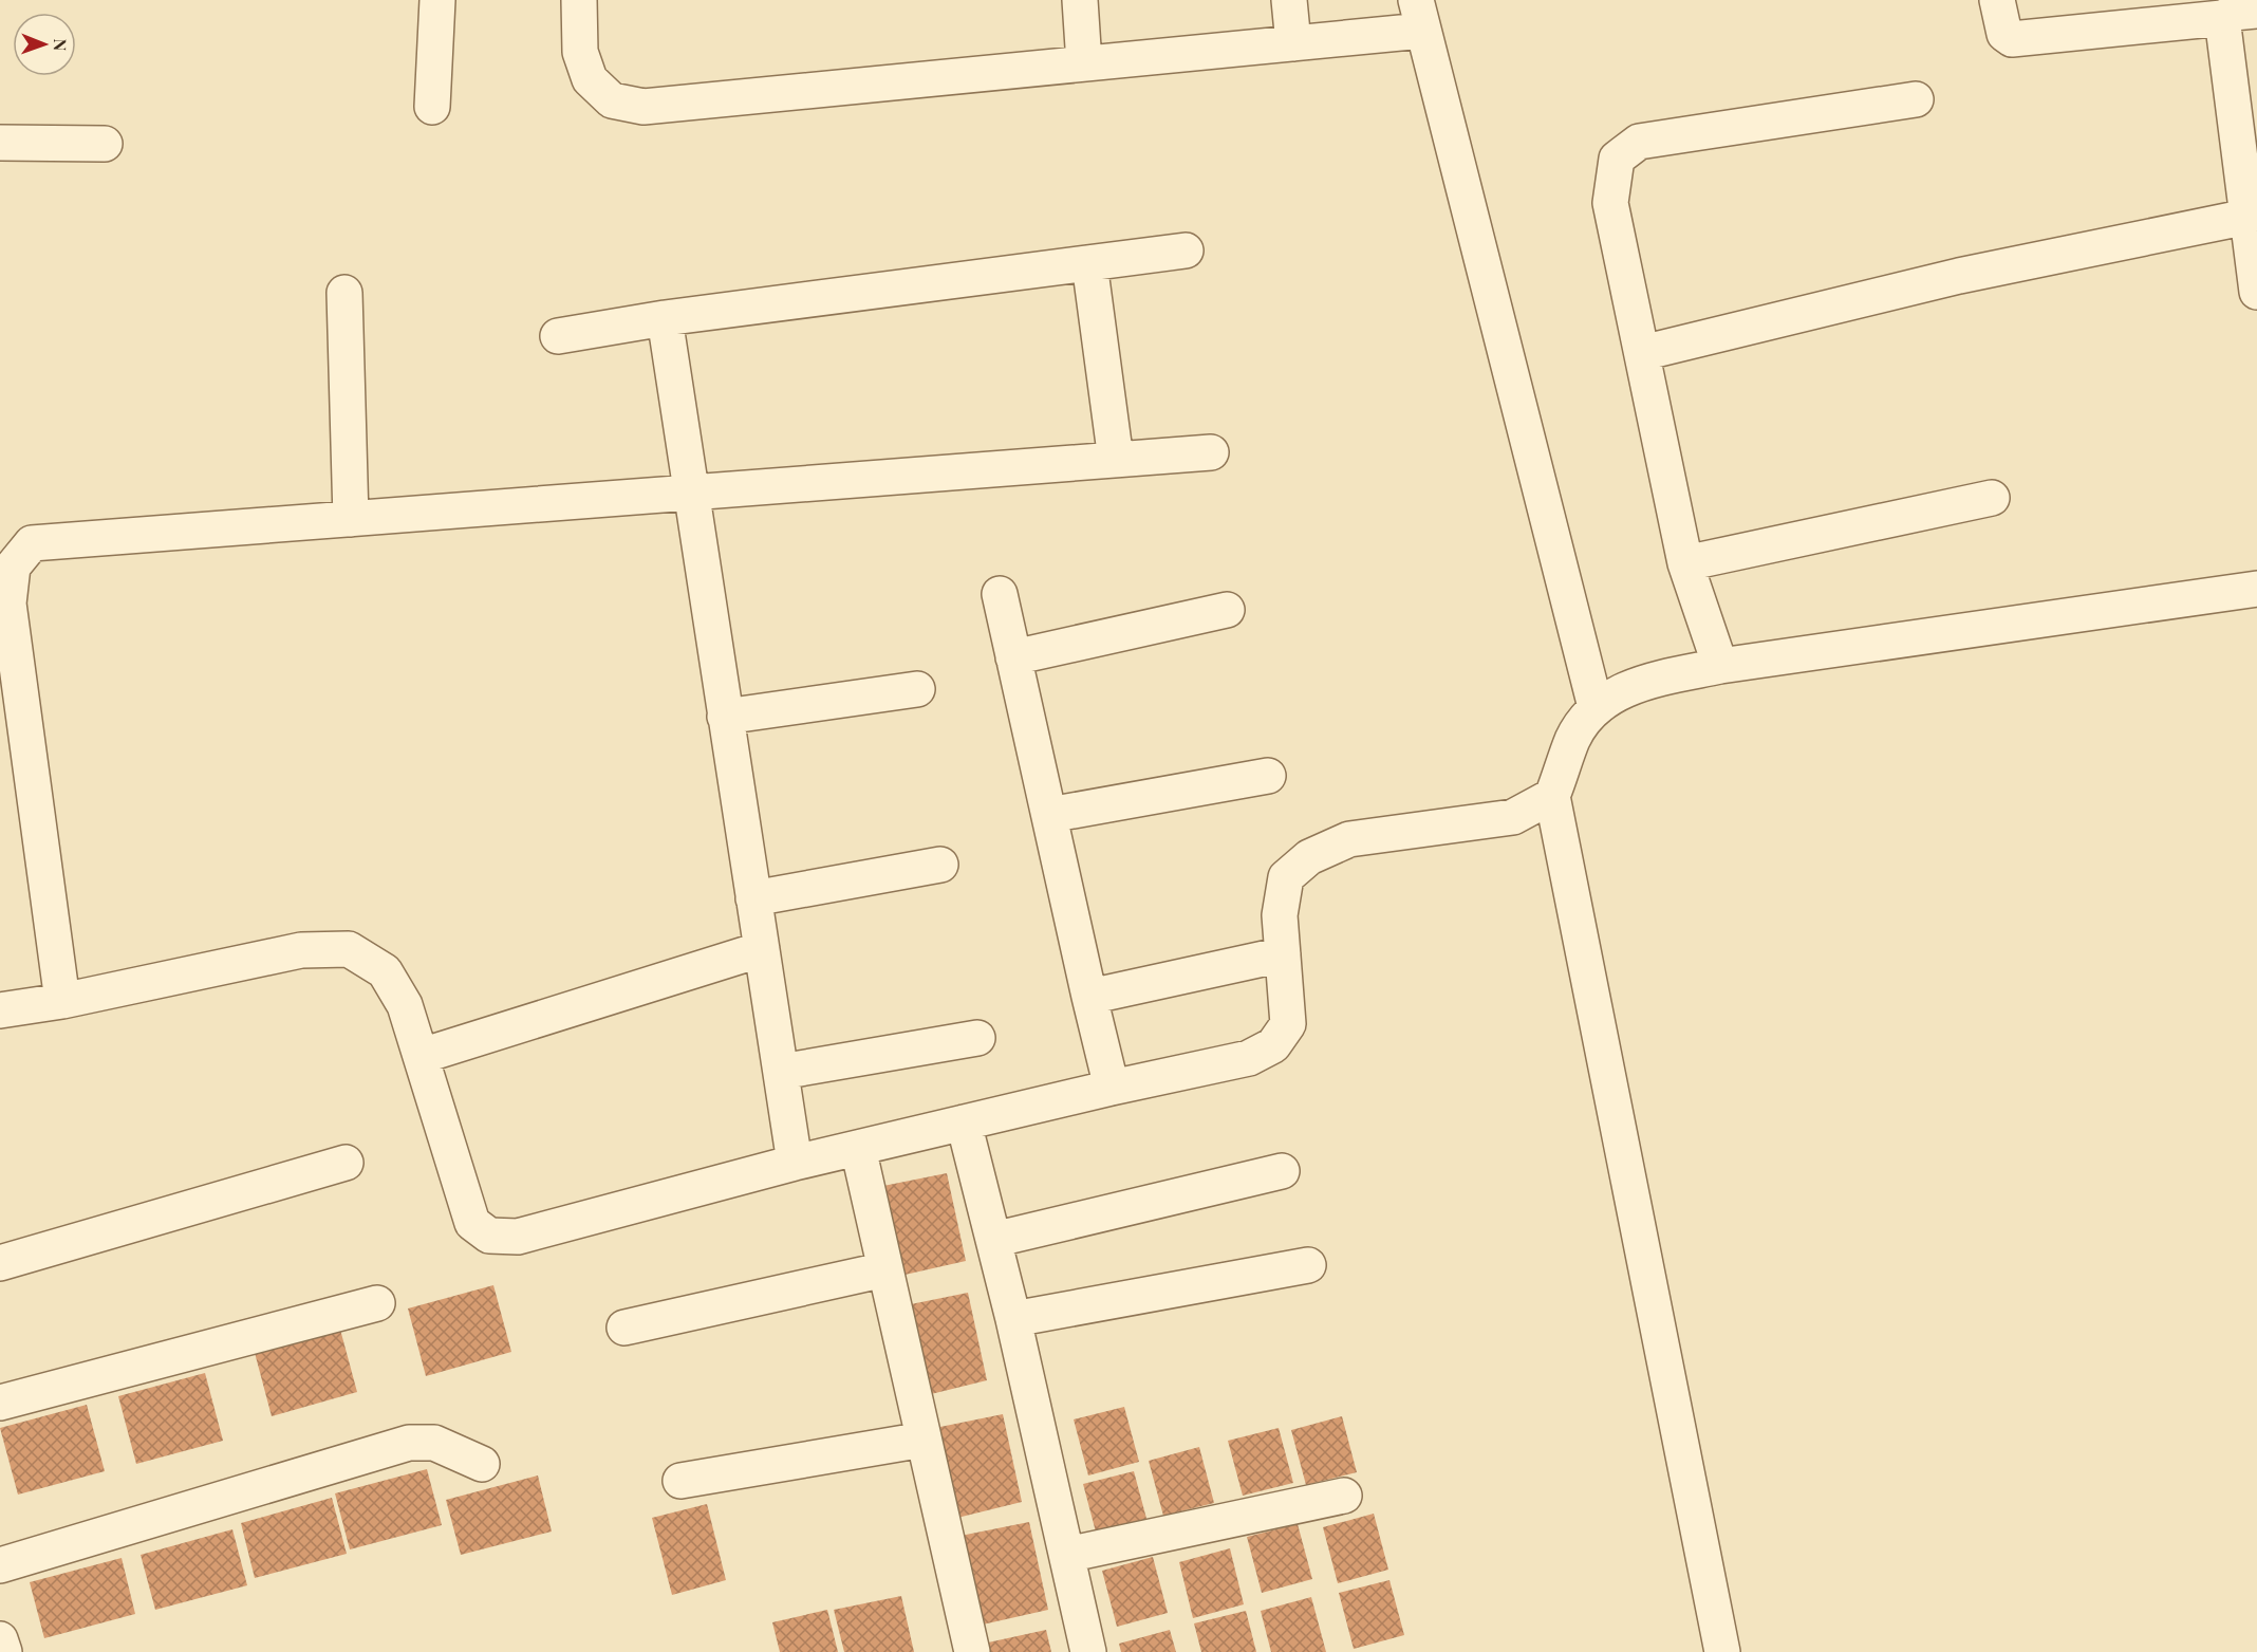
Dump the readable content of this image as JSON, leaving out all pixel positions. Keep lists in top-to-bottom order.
{
  "north": "right"
}
